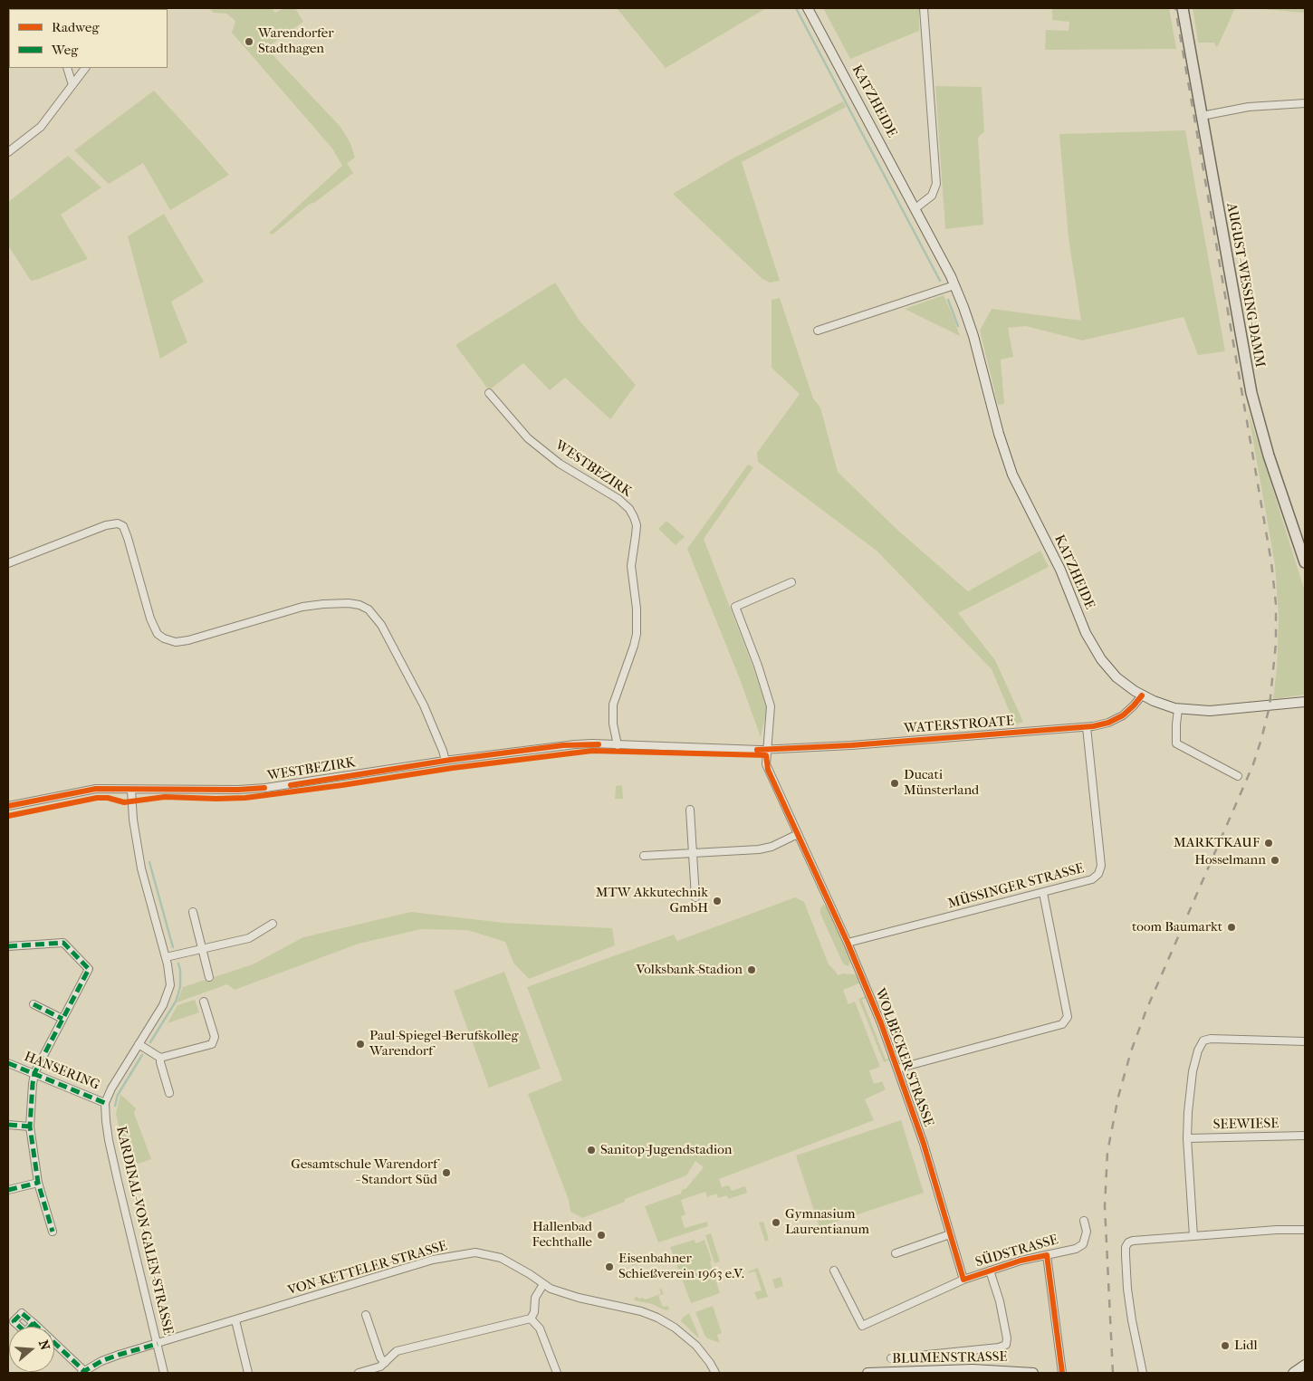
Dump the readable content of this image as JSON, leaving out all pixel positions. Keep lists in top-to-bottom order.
{
  "streets": {
    "main road": ["AUGUST-WESSING-DAMM"],
    "street": [
      "KATZHEIDE",
      "WESTBEZIRK",
      "WATERSTROATE",
      "MÜSSINGER STRASSE",
      "WOLBECKER STRASSE",
      "HANSERING",
      "SEEWIESE",
      "KARDINAL-VON-GALEN-STRASSE",
      "SÜDSTRASSE",
      "VON-KETTELER-STRASSE",
      "BLUMENSTRASSE"
    ]
  },
  "crossings": [
    ["KATZHEIDE", "WATERSTROATE"],
    ["WESTBEZIRK", "WATERSTROATE"],
    ["WESTBEZIRK", "WOLBECKER STRASSE"],
    ["WATERSTROATE", "MÜSSINGER STRASSE"],
    ["WATERSTROATE", "WOLBECKER STRASSE"],
    ["MÜSSINGER STRASSE", "WOLBECKER STRASSE"],
    ["WOLBECKER STRASSE", "SÜDSTRASSE"],
    ["HANSERING", "KARDINAL-VON-GALEN-STRASSE"],
    ["KARDINAL-VON-GALEN-STRASSE", "VON-KETTELER-STRASSE"]
  ],
  "places": [
    "Warendorfer Stadthagen",
    "Ducati Münsterland",
    "MARKTKAUF",
    "Hosselmann",
    "MTW Akkutechnik GmbH",
    "toom Baumarkt",
    "Volksbank-Stadion",
    "Paul-Spiegel-Berufskolleg Warendorf",
    "Sanitop-Jugendstadion",
    "Gesamtschule Warendorf - Standort Süd",
    "Gymnasium Laurentianum",
    "Hallenbad Fechthalle",
    "Eisenbahner Schießverein 1963 e.V.",
    "Lidl"
  ],
  "legend": ["Radweg", "Weg"],
  "north": "right"
}
